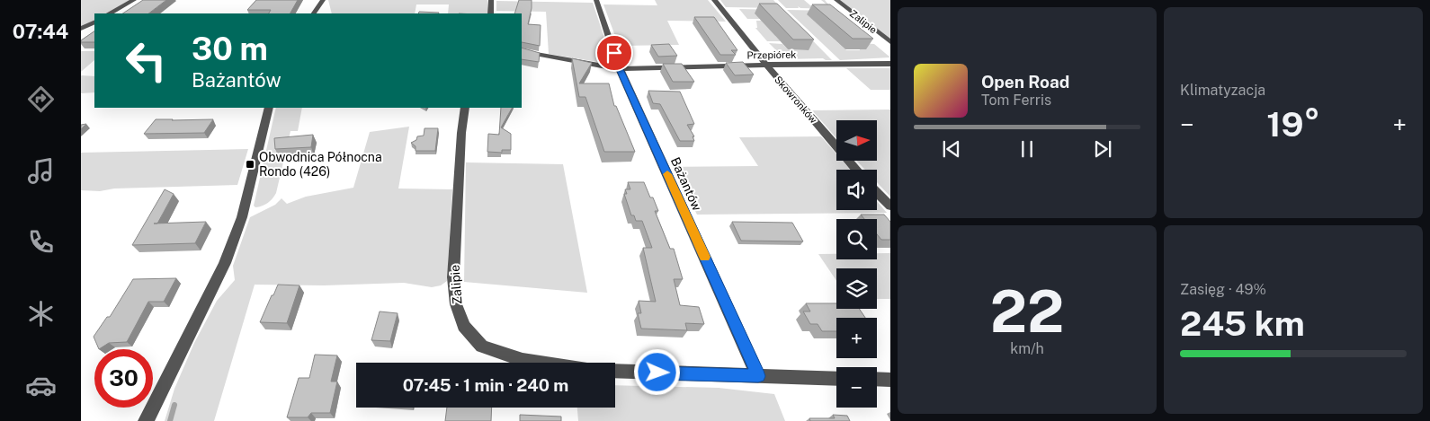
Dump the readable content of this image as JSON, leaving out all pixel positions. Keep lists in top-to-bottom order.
{
  "streets": {
    "street": [
      "Zalipie",
      "Przepiórek",
      "Skowronków",
      "Bażantów"
    ]
  },
  "crossings": [
    ["Przepiórek", "Skowronków"],
    ["Przepiórek", "Bażantów"]
  ],
  "places": {
    "transit": ["Obwodnica Północna Rondo (426)"]
  },
  "north": "right",
  "page": {
    "tabs": "07:44",
    "tile": [
      "Klimatyzacja",
      ["22", "km/h"],
      ["Zasięg · 49%", "245 km"]
    ],
    "turn": ["30 m", "Bażantów"],
    "song": ["Open Road", "Tom Ferris"],
    "heat": ["−", "19°", "+"],
    "map_buttons": ["+", "−"],
    "limit": "30",
    "trip": "07:45 · 1 min · 240 m"
  }
}
